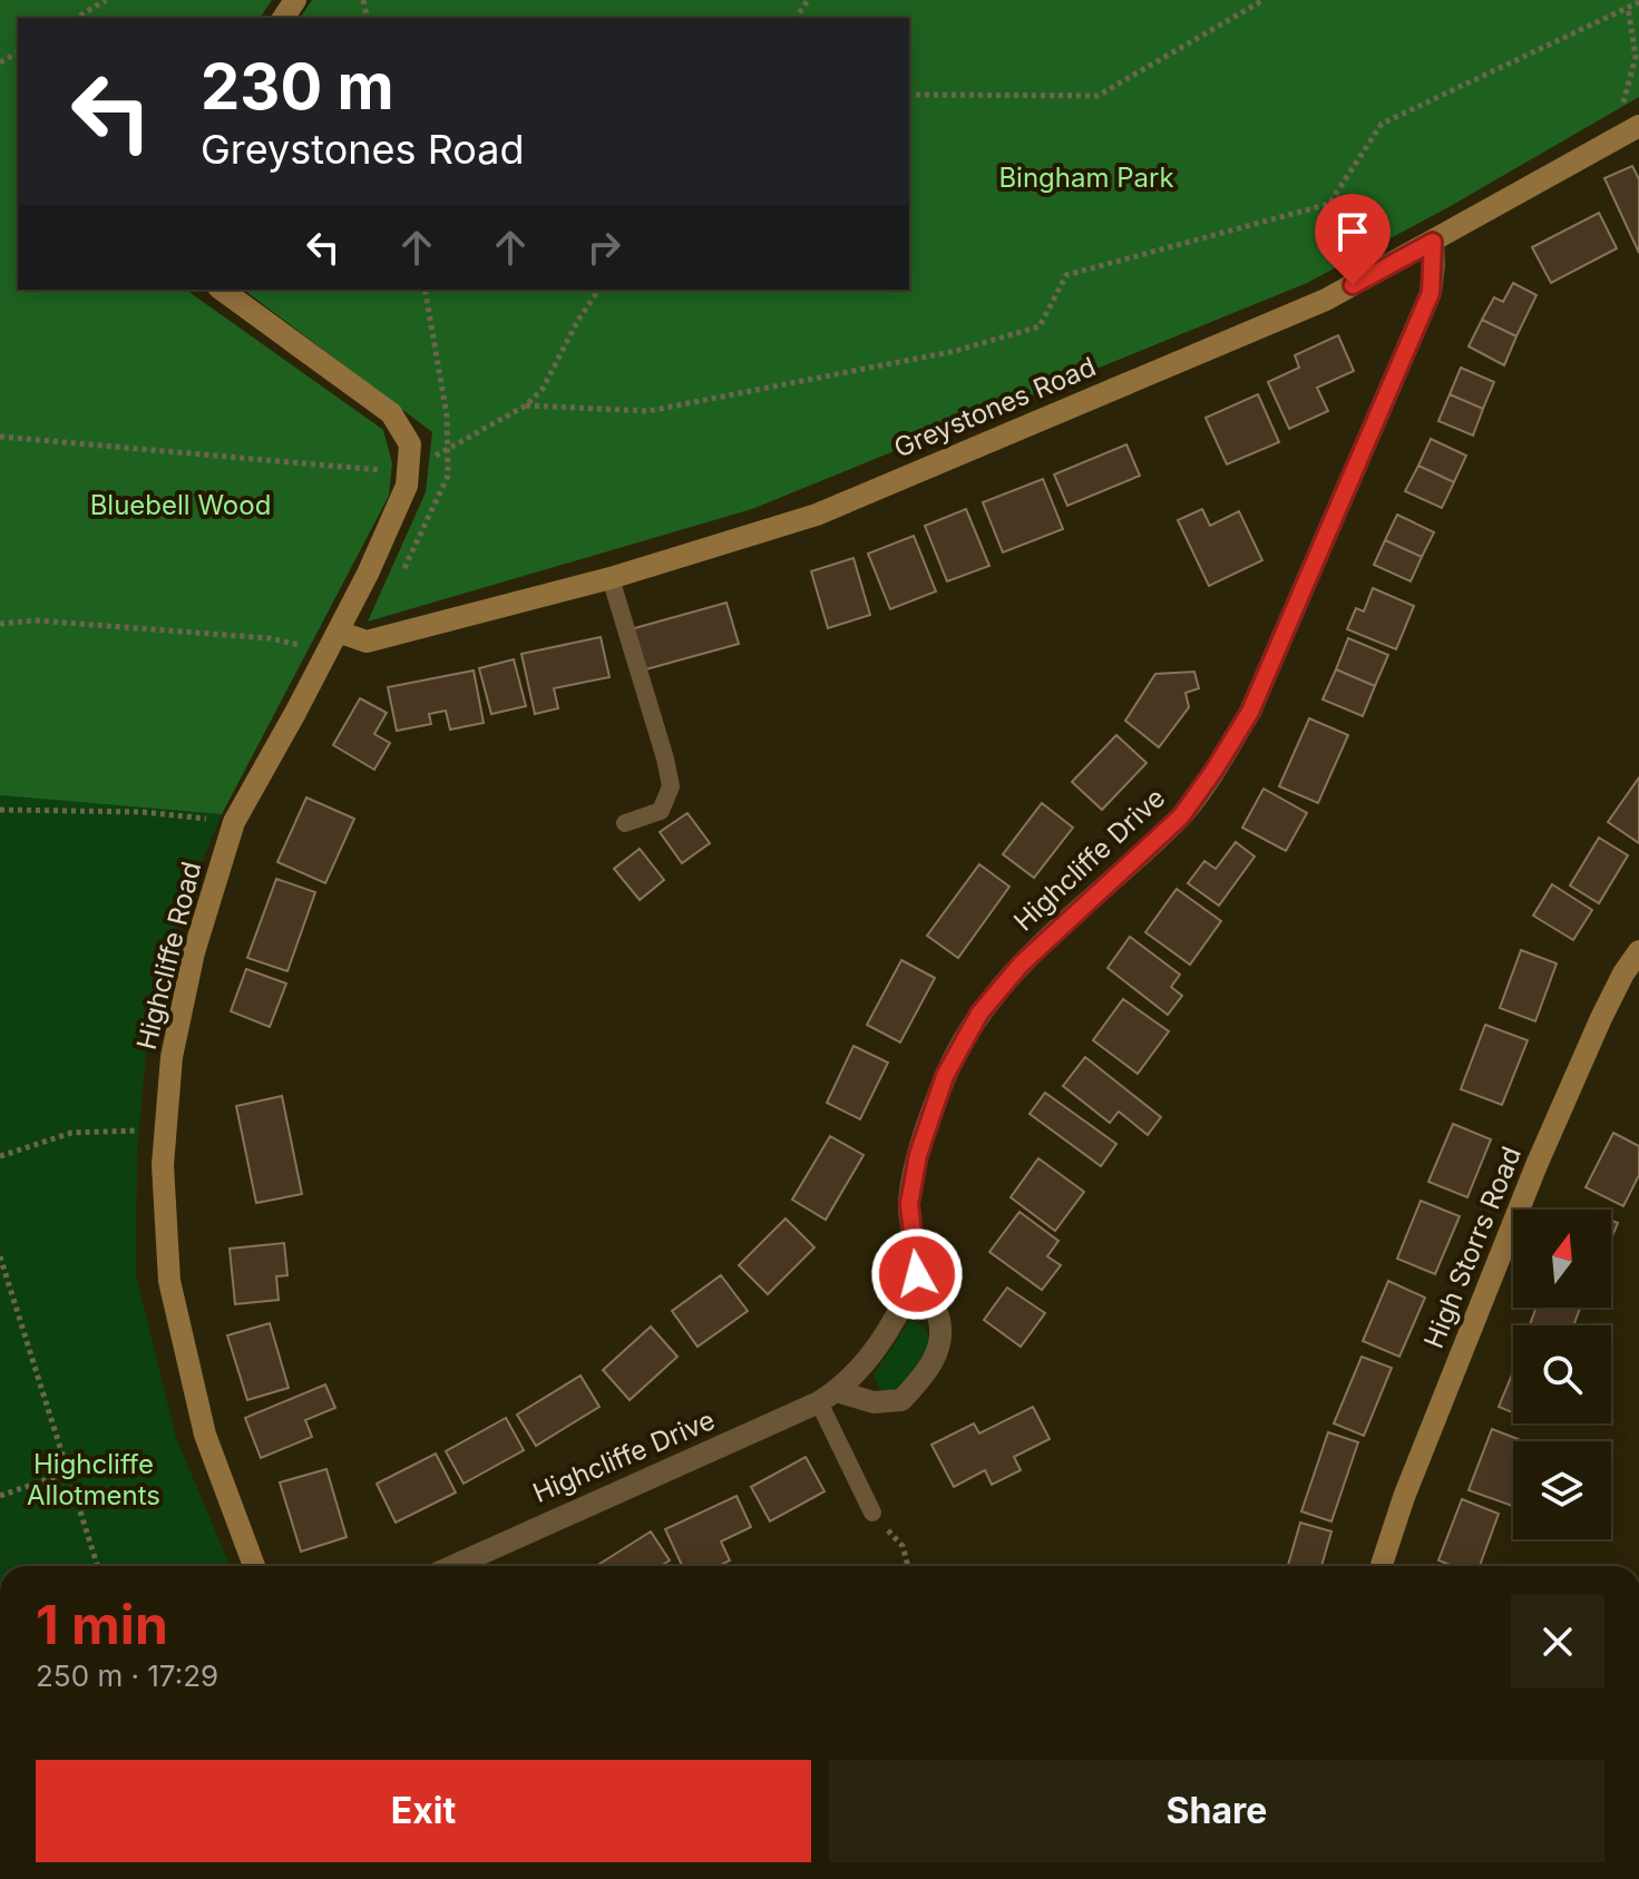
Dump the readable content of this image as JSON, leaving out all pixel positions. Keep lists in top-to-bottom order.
{
  "streets": {
    "street": [
      "Greystones Road",
      "Highcliffe Drive",
      "Highcliffe Road",
      "High Storrs Road"
    ]
  },
  "crossings": [
    ["Greystones Road", "Highcliffe Drive"],
    ["Greystones Road", "Highcliffe Road"]
  ],
  "parks": ["Bingham Park", "Bluebell Wood", "Highcliffe Allotments"],
  "north": "top",
  "page": {
    "turn": ["230 m", "Greystones Road"],
    "heading": ["1 min", "250 m · 17:29"],
    "buttons": ["Exit", "Share"]
  }
}
